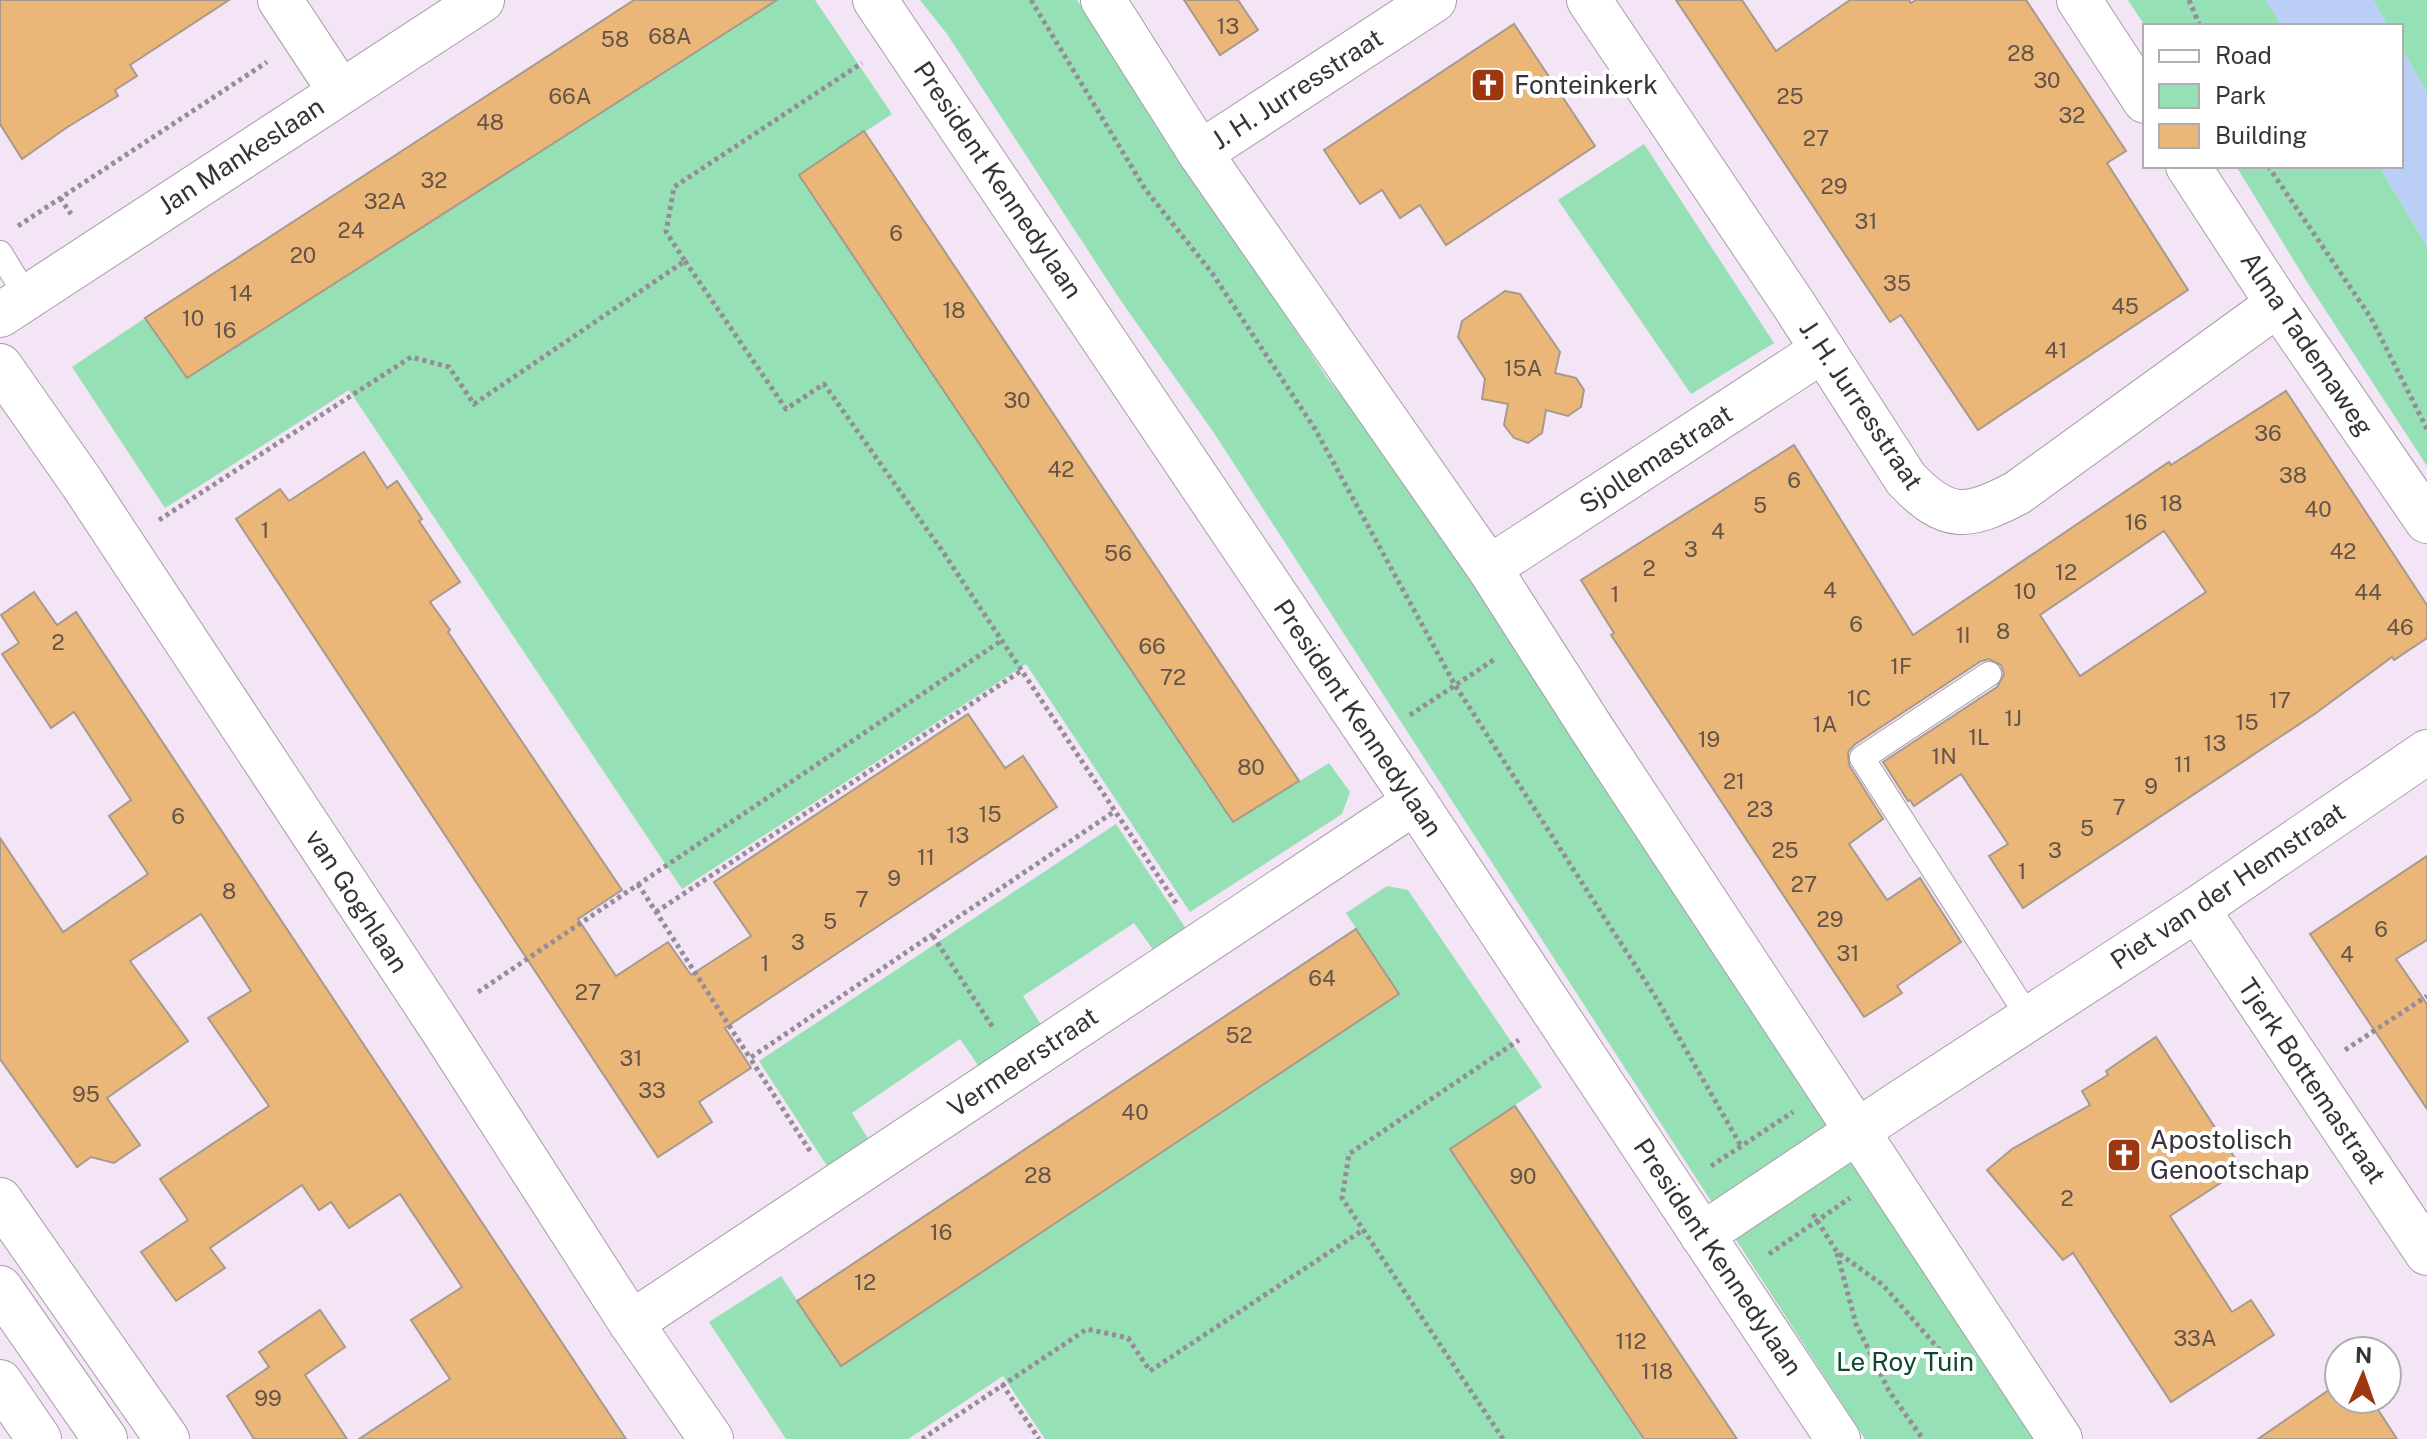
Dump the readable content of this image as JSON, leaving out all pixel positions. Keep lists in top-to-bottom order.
{
  "streets": {
    "street": [
      "J. H. Jurresstraat",
      "Jan Mankeslaan",
      "President Kennedylaan",
      "Alma Tademaweg",
      "Sjollemastraat",
      "Piet van der Hemstraat",
      "van Goghlaan",
      "Vermeerstraat",
      "Tjerk Bottemastraat"
    ]
  },
  "crossings": [
    ["J. H. Jurresstraat", "Alma Tademaweg"],
    ["J. H. Jurresstraat", "Sjollemastraat"],
    ["President Kennedylaan", "Piet van der Hemstraat"],
    ["President Kennedylaan", "Vermeerstraat"],
    ["Piet van der Hemstraat", "Tjerk Bottemastraat"],
    ["van Goghlaan", "Vermeerstraat"]
  ],
  "parks": ["Le Roy Tuin"],
  "places": {
    "church": ["Fonteinkerk", "Apostolisch Genootschap"]
  },
  "house_numbers": [
    "13",
    "68A",
    "58",
    "28",
    "30",
    "66A",
    "25",
    "32",
    "48",
    "27",
    "32",
    "29",
    "32A",
    "31",
    "24",
    "6",
    "20",
    "35",
    "14",
    "45",
    "18",
    "10",
    "16",
    "41",
    "15A",
    "30",
    "36",
    "42",
    "38",
    "6",
    "18",
    "5",
    "40",
    "16",
    "1",
    "4",
    "3",
    "42",
    "56",
    "2",
    "12",
    "4",
    "10",
    "44",
    "1",
    "6",
    "46",
    "8",
    "1I",
    "2",
    "66",
    "1F",
    "72",
    "1C",
    "17",
    "1J",
    "15",
    "1A",
    "1L",
    "19",
    "13",
    "1N",
    "11",
    "80",
    "21",
    "9",
    "7",
    "23",
    "15",
    "6",
    "5",
    "13",
    "25",
    "3",
    "11",
    "1",
    "9",
    "27",
    "8",
    "7",
    "29",
    "5",
    "6",
    "3",
    "31",
    "4",
    "1",
    "64",
    "27",
    "52",
    "31",
    "33",
    "95",
    "40",
    "28",
    "90",
    "2",
    "16",
    "12",
    "33A",
    "112",
    "118",
    "99"
  ],
  "legend": ["Road", "Park", "Building"],
  "north": "top"
}
